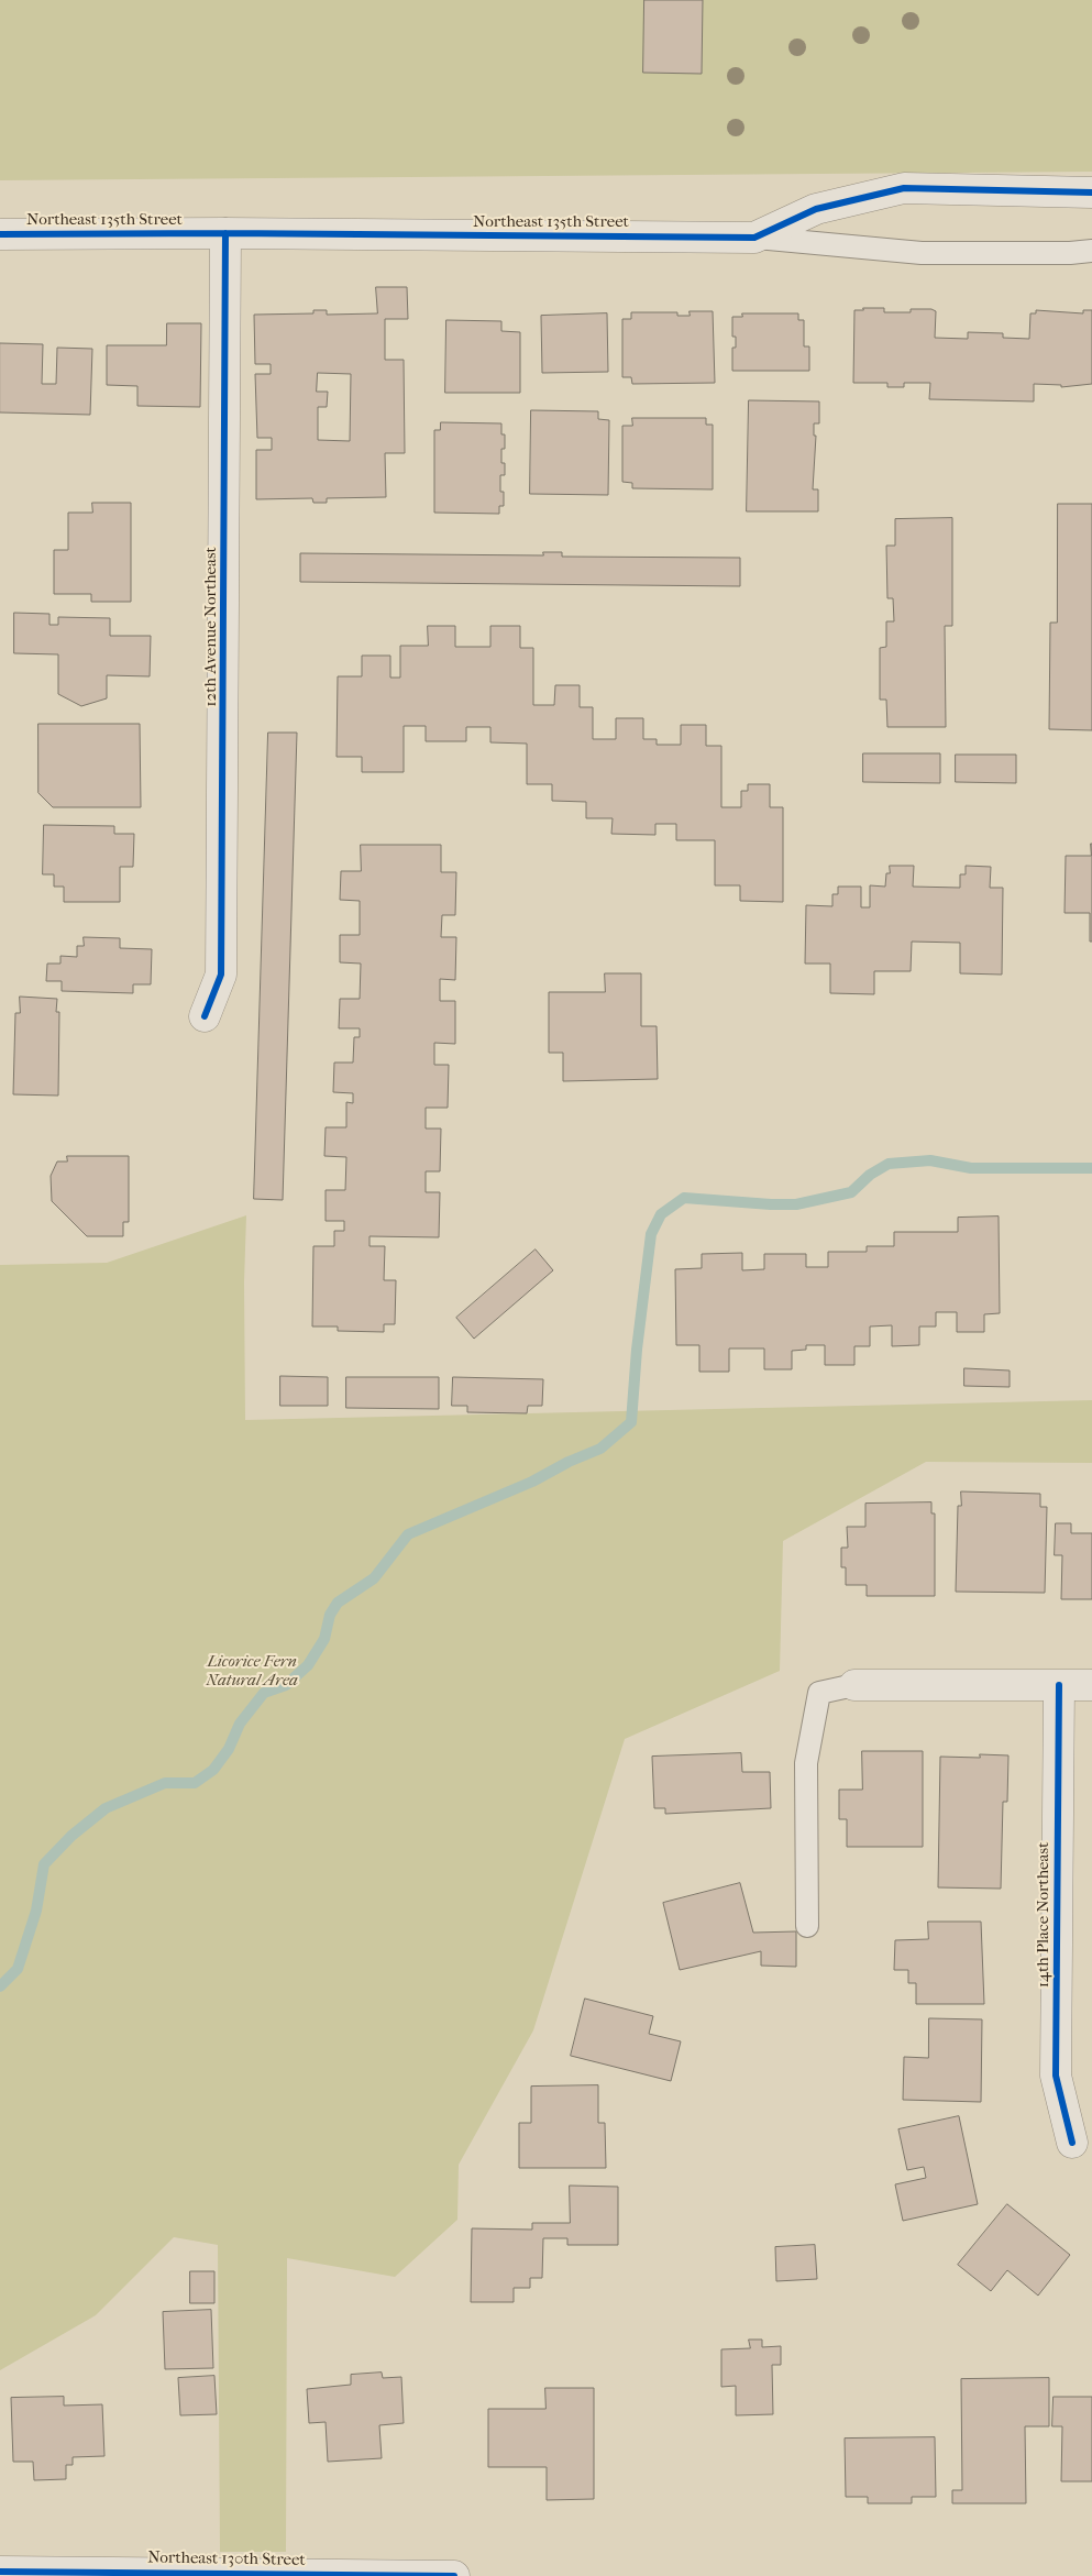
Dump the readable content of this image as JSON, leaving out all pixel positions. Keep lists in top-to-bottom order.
{
  "streets": {
    "street": [
      "Northeast 135th Street",
      "12th Avenue Northeast",
      "14th Place Northeast",
      "Northeast 130th Street"
    ]
  },
  "crossings": [
    ["Northeast 135th Street", "12th Avenue Northeast"]
  ],
  "parks": ["Licorice Fern Natural Area"]
}
